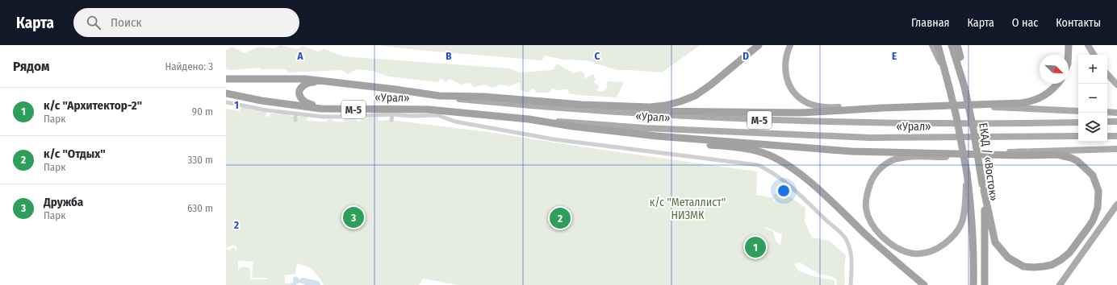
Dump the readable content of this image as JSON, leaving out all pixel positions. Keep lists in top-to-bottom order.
{
  "streets": {
    "highway": ["«Урал»", "М-5", "ЕКАД / «Восток»"]
  },
  "parks": ["к/с \"Металлист\" НИЗМК"],
  "north": "bottom right",
  "page": {
    "header": "Карта",
    "search": "Поиск",
    "nav": [
      "Главная",
      "Карта",
      "О нас",
      "Контакты"
    ],
    "heading": ["Рядом", "Найдено: 3"],
    "map_buttons": ["+", "−"],
    "list": [
      {
        "mark": "1",
        "name": "к/с \"Архитектор-2\"",
        "note": "Парк",
        "value": "90 m"
      },
      {
        "mark": "2",
        "name": "к/с \"Отдых\"",
        "note": "Парк",
        "value": "330 m"
      },
      {
        "mark": "3",
        "name": "Дружба",
        "note": "Парк",
        "value": "630 m"
      }
    ],
    "pins": ["3", "2", "1"]
  },
  "grid": {
    "columns": [
      "A",
      "B",
      "C",
      "D",
      "E"
    ],
    "rows": ["1", "2"]
  }
}
